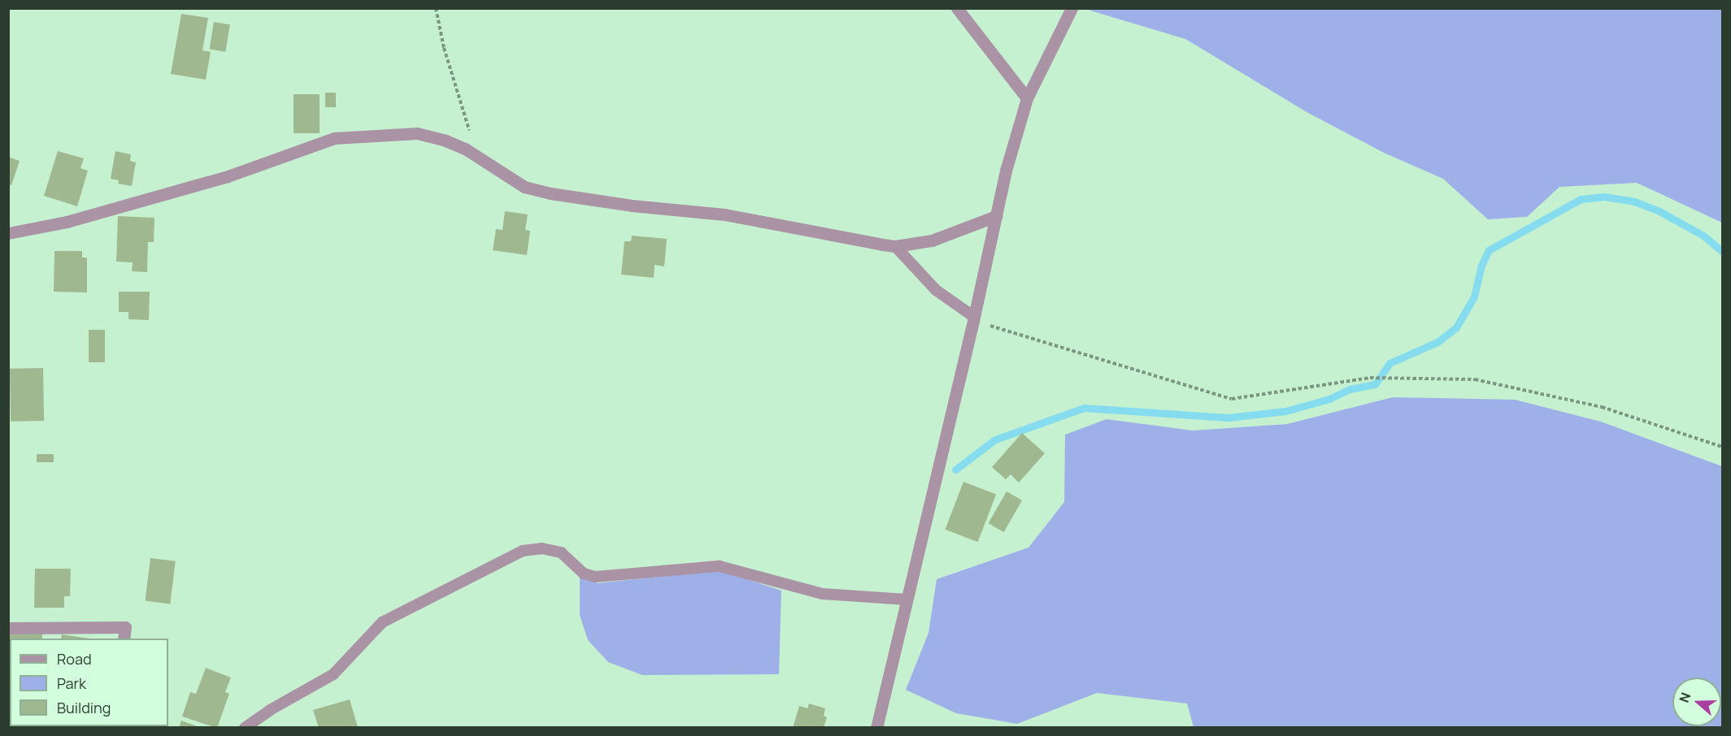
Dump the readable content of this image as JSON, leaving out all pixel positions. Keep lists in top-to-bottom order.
{
  "legend": ["Road", "Park", "Building"],
  "north": "left"
}
